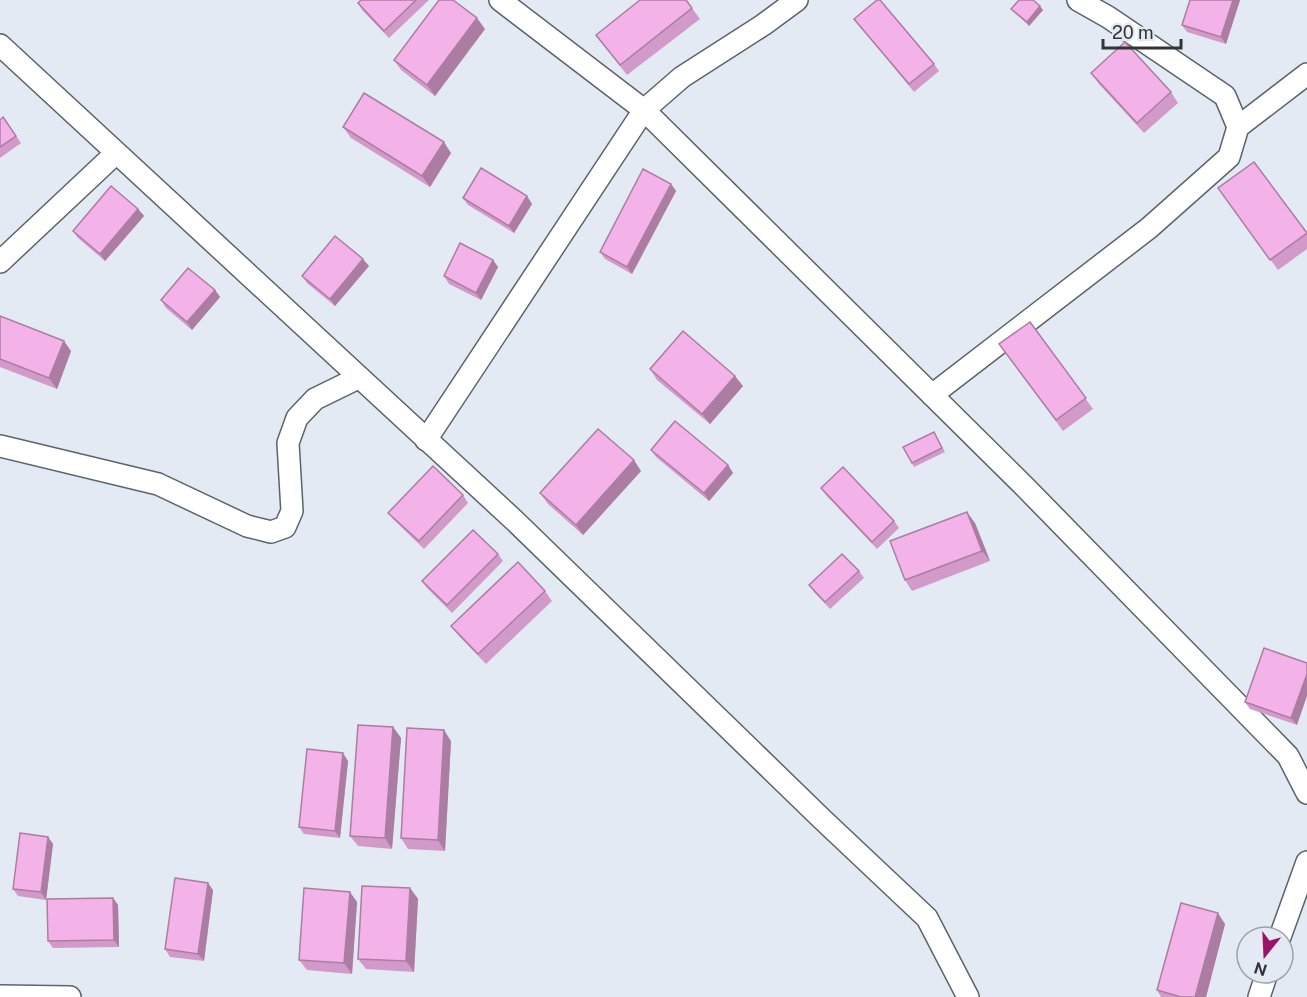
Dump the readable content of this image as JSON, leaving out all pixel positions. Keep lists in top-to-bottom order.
{
  "scale_bar": "20 m",
  "north": "bottom"
}
